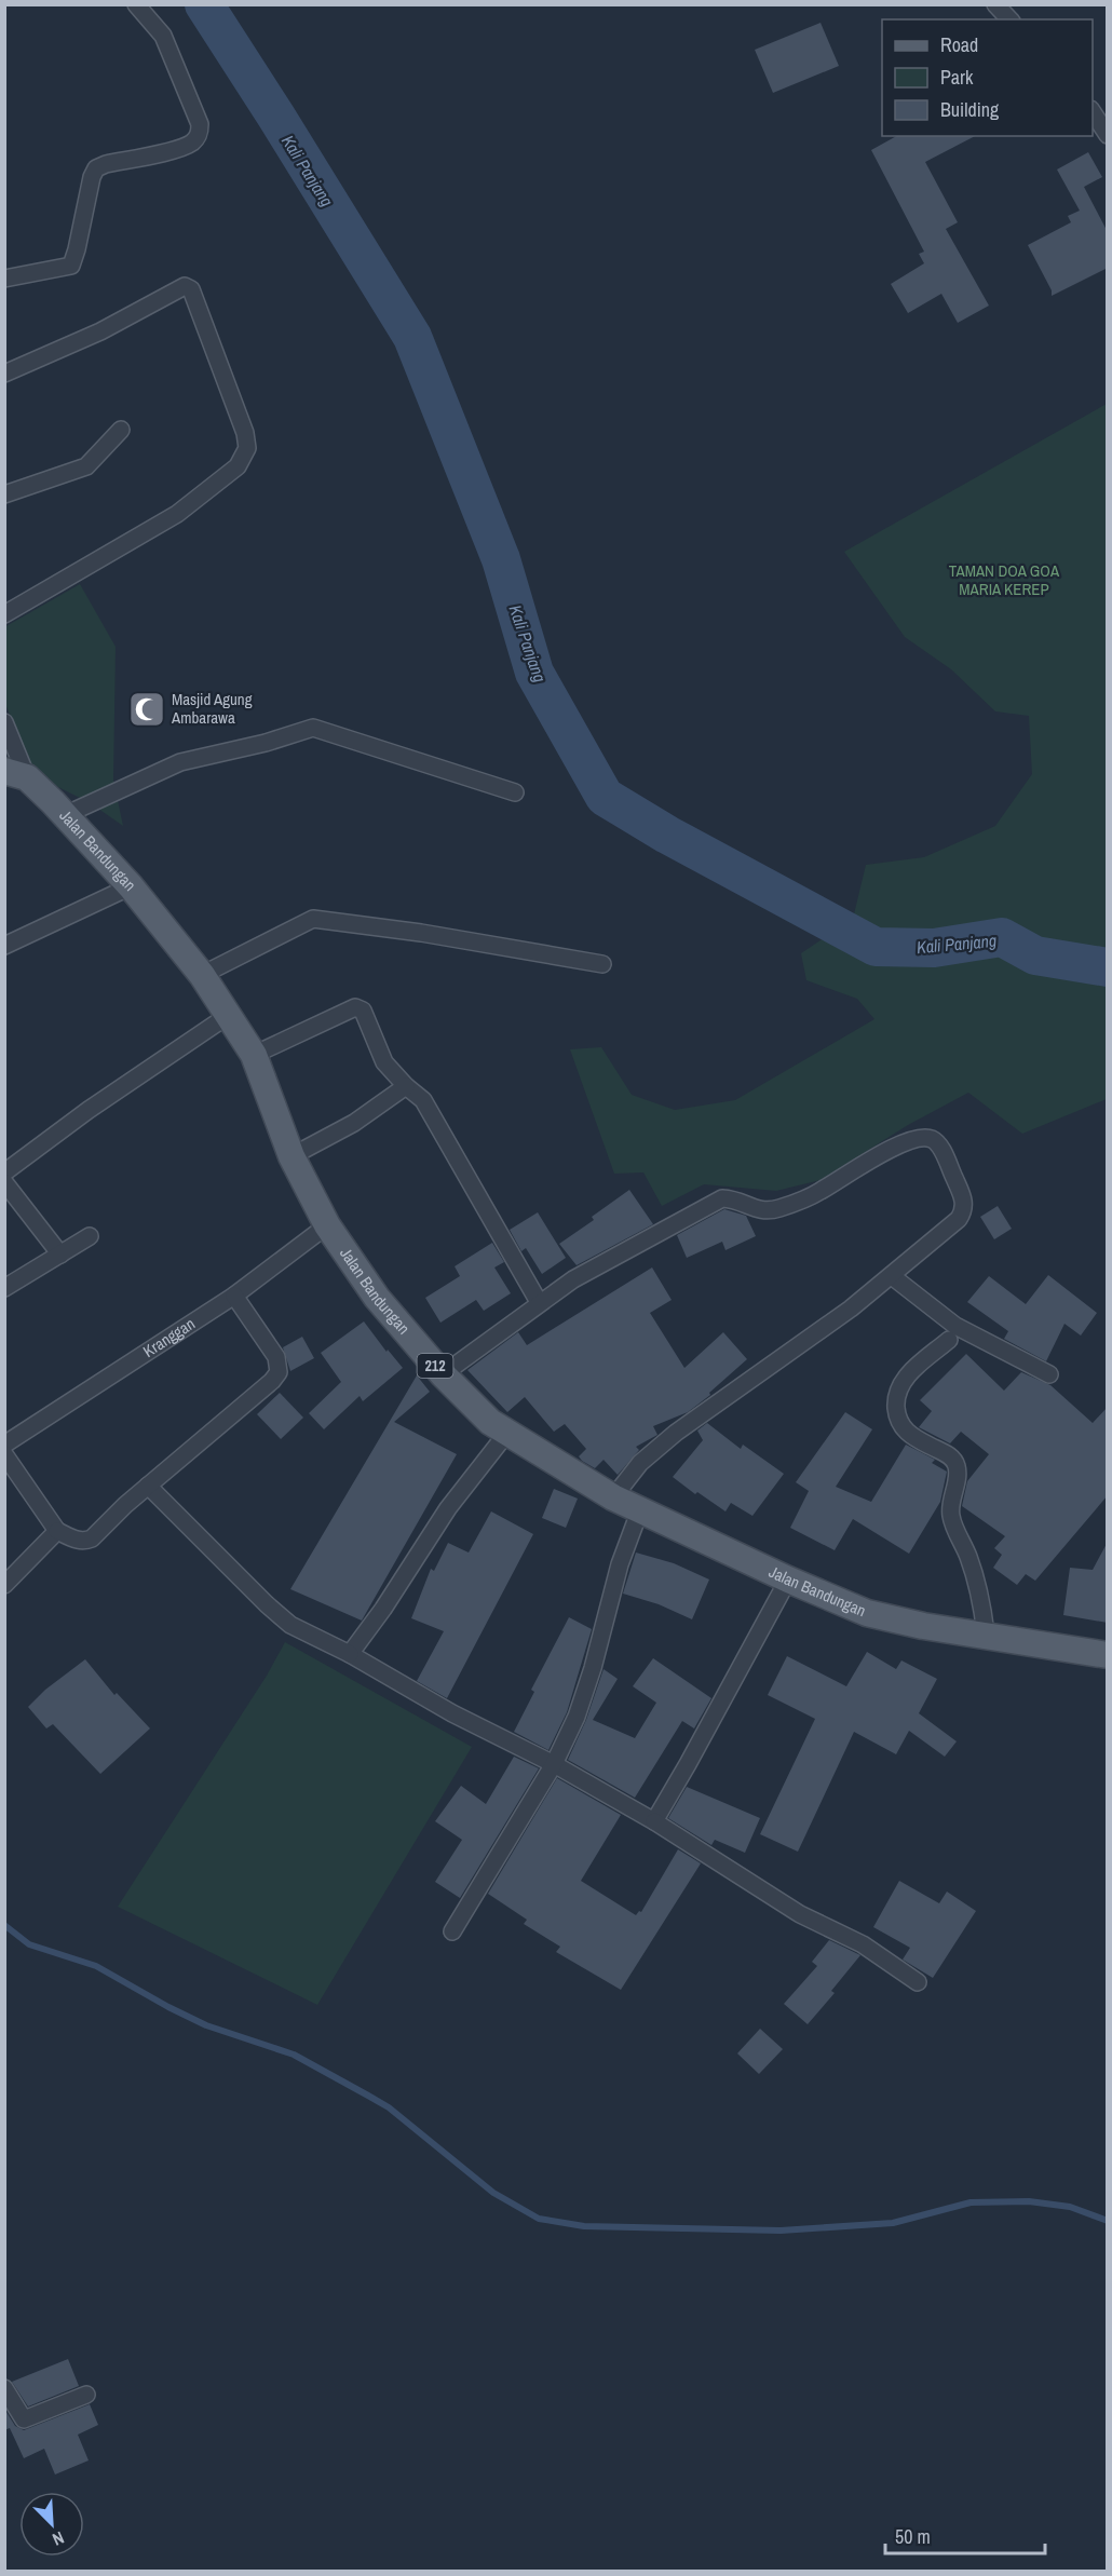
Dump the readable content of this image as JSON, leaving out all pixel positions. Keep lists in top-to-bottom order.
{
  "streets": {
    "main road": ["Jalan Bandungan", "212"],
    "street": ["Kranggan"]
  },
  "crossings": [
    ["Jalan Bandungan", "Kranggan"]
  ],
  "water": ["Kali Panjang"],
  "parks": ["TAMAN DOA GOA MARIA KEREP"],
  "places": {
    "mosque": ["Masjid Agung Ambarawa"]
  },
  "legend": ["Road", "Park", "Building"],
  "scale_bar": "50 m",
  "north": "bottom right"
}
